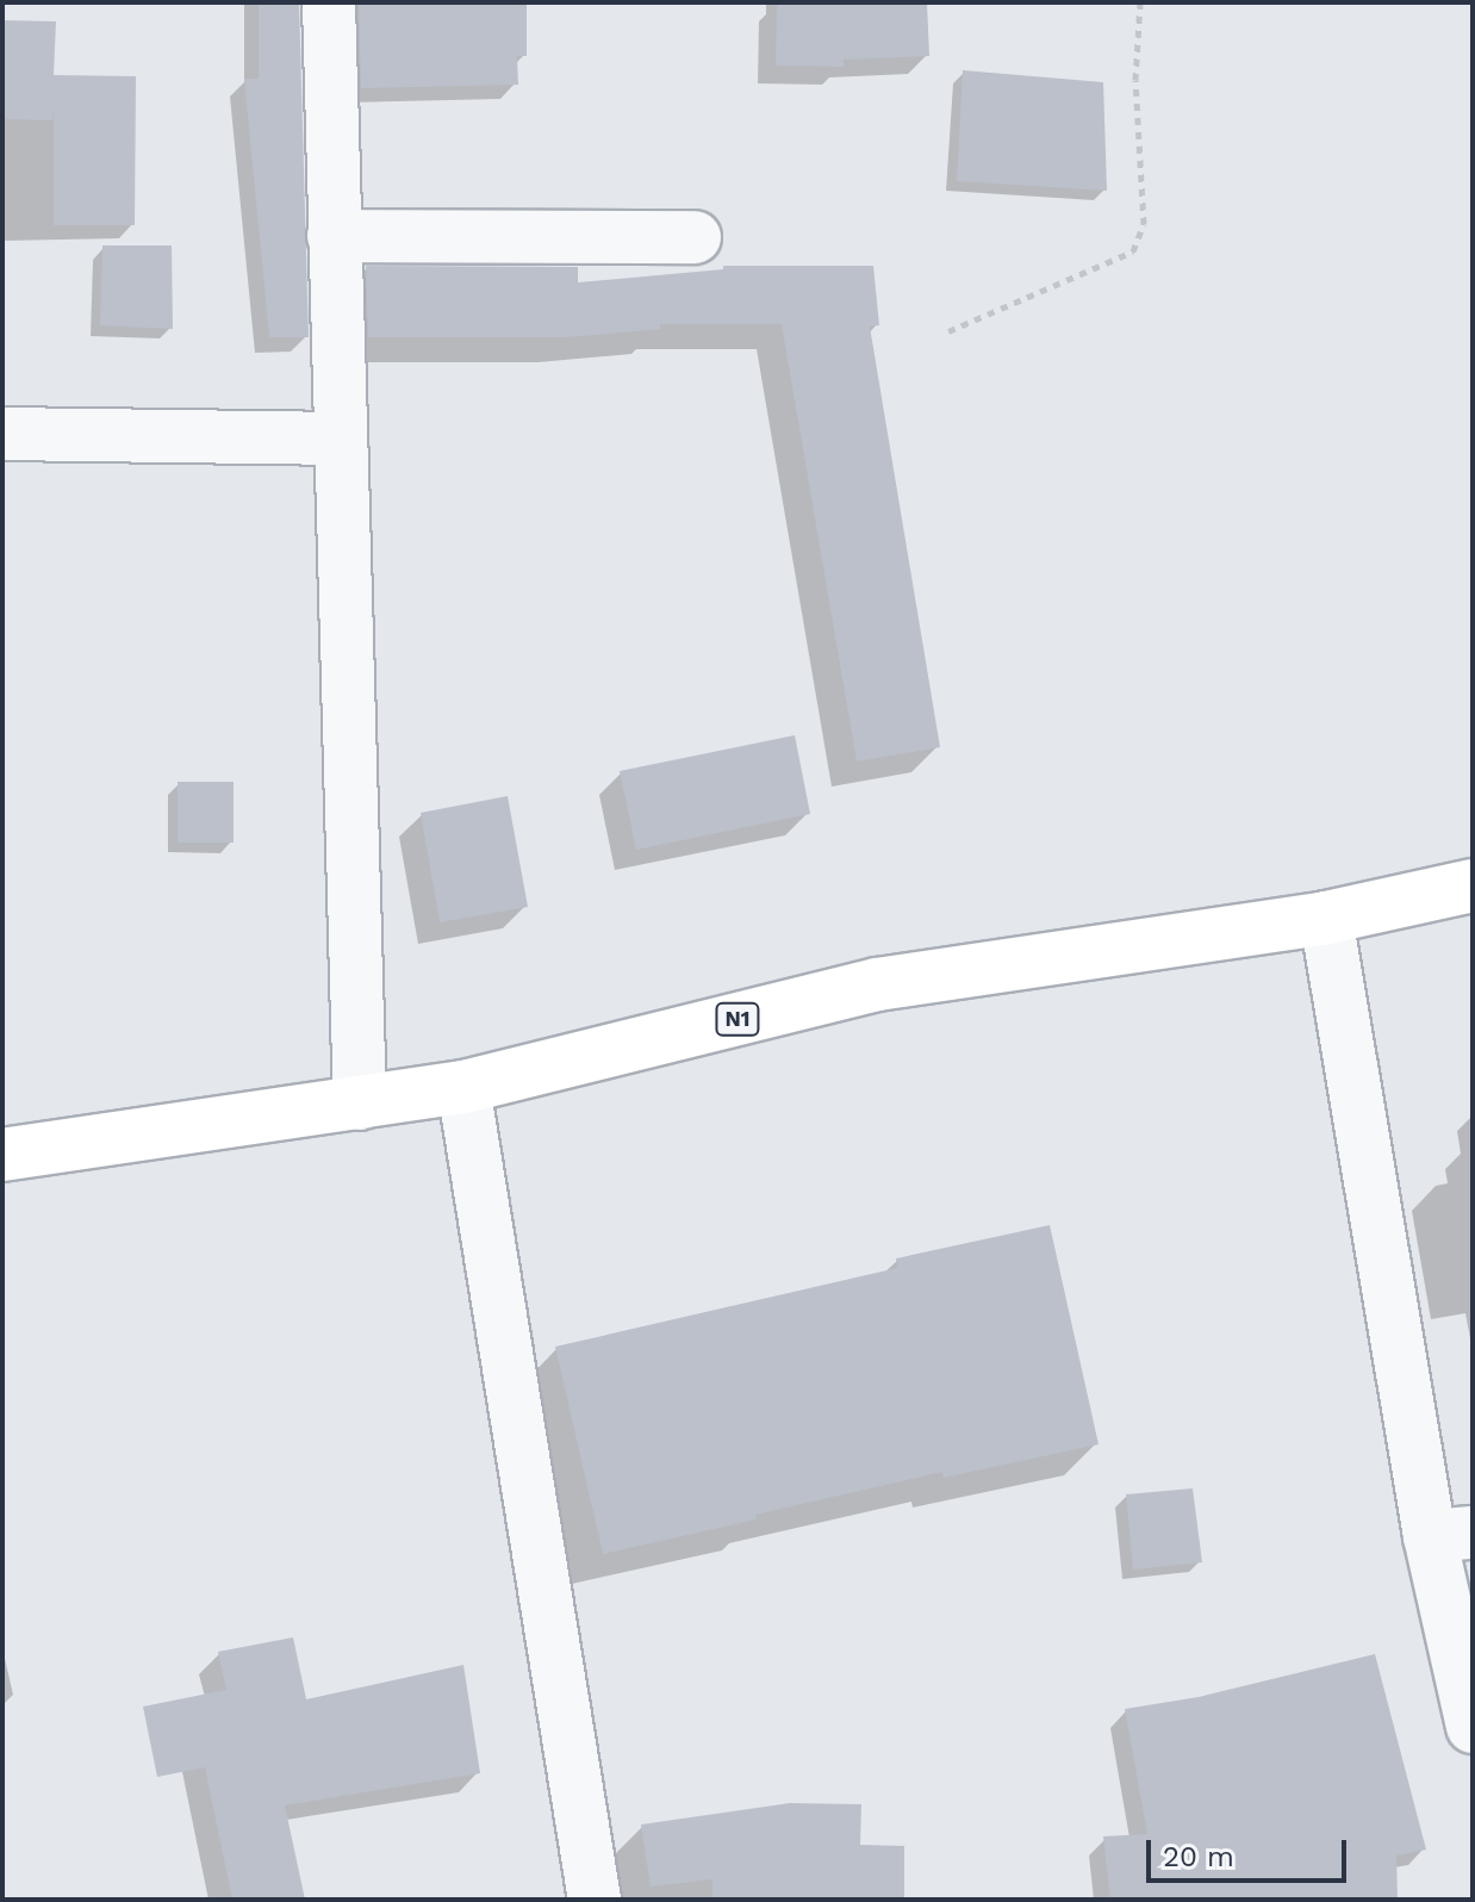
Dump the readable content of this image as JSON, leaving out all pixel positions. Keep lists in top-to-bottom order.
{
  "streets": {
    "highway": ["N1"]
  },
  "scale_bar": "20 m"
}
